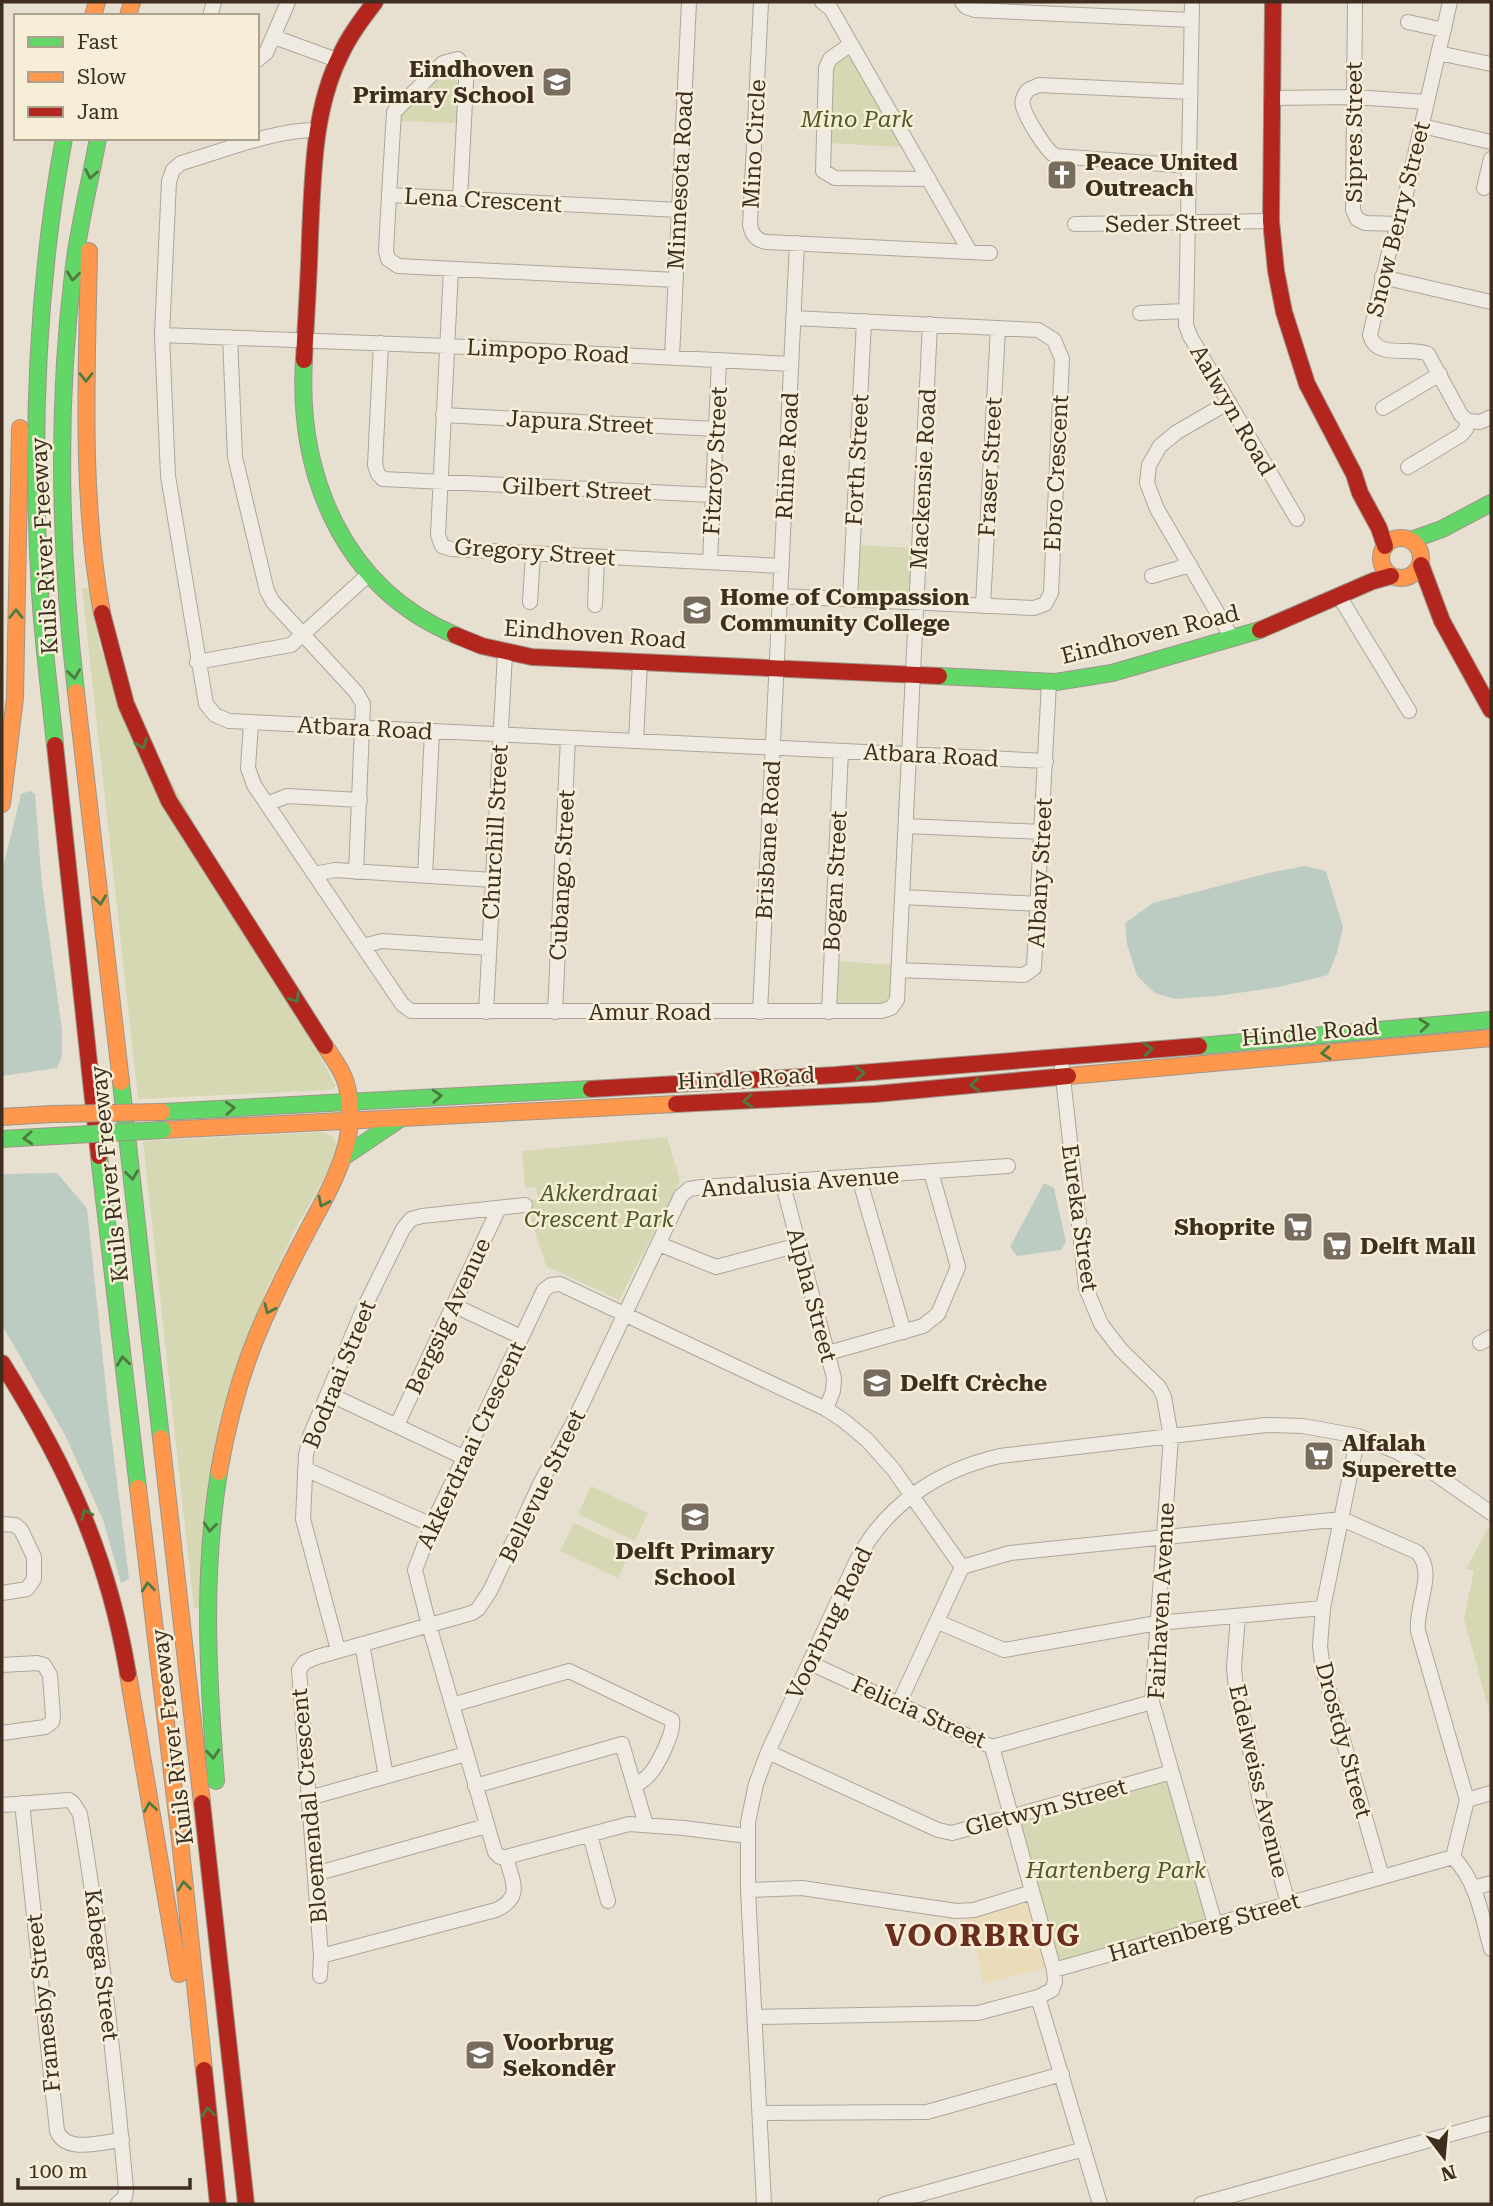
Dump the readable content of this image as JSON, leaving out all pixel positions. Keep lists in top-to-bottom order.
{
  "streets": {
    "main road": ["Kuils River Freeway", "Eindhoven Road", "Hindle Road"],
    "street": [
      "Sipres Street",
      "Mino Circle",
      "Minnesota Road",
      "Lena Crescent",
      "Snow Berry Street",
      "Seder Street",
      "Limpopo Road",
      "Aalwyn Road",
      "Japura Street",
      "Rhine Road",
      "Forth Street",
      "Fitzroy Street",
      "Fraser Street",
      "Ebro Crescent",
      "Mackensie Road",
      "Gilbert Street",
      "Gregory Street",
      "Atbara Road",
      "Churchill Street",
      "Brisbane Road",
      "Albany Street",
      "Cubango Street",
      "Bogan Street",
      "Amur Road",
      "Andalusia Avenue",
      "Eureka Street",
      "Alpha Street",
      "Bergsig Avenue",
      "Bodraai Street",
      "Akkerdraai Crescent",
      "Bellevue Street",
      "Fairhaven Avenue",
      "Voorbrug Road",
      "Felicia Street",
      "Drostdy Street",
      "Edelweiss Avenue",
      "Bloemendal Crescent",
      "Gletwyn Street",
      "Hartenberg Street",
      "Kabega Street",
      "Framesby Street"
    ]
  },
  "crossings": [
    ["Sipres Street", "Snow Berry Street"],
    ["Mino Circle", "Rhine Road"],
    ["Minnesota Road", "Lena Crescent"],
    ["Minnesota Road", "Limpopo Road"],
    ["Lena Crescent", "Gregory Street"],
    ["Seder Street", "Aalwyn Road"],
    ["Limpopo Road", "Rhine Road"],
    ["Limpopo Road", "Fitzroy Street"],
    ["Limpopo Road", "Gilbert Street"],
    ["Limpopo Road", "Gregory Street"],
    ["Limpopo Road", "Eindhoven Road"],
    ["Japura Street", "Fitzroy Street"],
    ["Japura Street", "Gregory Street"],
    ["Rhine Road", "Ebro Crescent"],
    ["Rhine Road", "Gregory Street"],
    ["Rhine Road", "Eindhoven Road"],
    ["Rhine Road", "Brisbane Road"],
    ["Forth Street", "Ebro Crescent"],
    ["Fitzroy Street", "Gilbert Street"],
    ["Fitzroy Street", "Gregory Street"],
    ["Fraser Street", "Ebro Crescent"],
    ["Ebro Crescent", "Mackensie Road"],
    ["Mackensie Road", "Eindhoven Road"],
    ["Mackensie Road", "Amur Road"],
    ["Gilbert Street", "Gregory Street"],
    ["Eindhoven Road", "Atbara Road"],
    ["Eindhoven Road", "Churchill Street"],
    ["Eindhoven Road", "Brisbane Road"],
    ["Eindhoven Road", "Albany Street"],
    ["Eindhoven Road", "Amur Road"],
    ["Atbara Road", "Churchill Street"],
    ["Atbara Road", "Brisbane Road"],
    ["Atbara Road", "Albany Street"],
    ["Atbara Road", "Cubango Street"],
    ["Atbara Road", "Bogan Street"],
    ["Atbara Road", "Amur Road"],
    ["Churchill Street", "Amur Road"],
    ["Brisbane Road", "Amur Road"],
    ["Albany Street", "Amur Road"],
    ["Cubango Street", "Amur Road"],
    ["Bogan Street", "Amur Road"],
    ["Hindle Road", "Eureka Street"],
    ["Andalusia Avenue", "Alpha Street"],
    ["Andalusia Avenue", "Akkerdraai Crescent"],
    ["Andalusia Avenue", "Bellevue Street"],
    ["Eureka Street", "Fairhaven Avenue"],
    ["Eureka Street", "Voorbrug Road"],
    ["Alpha Street", "Akkerdraai Crescent"],
    ["Bergsig Avenue", "Bodraai Street"],
    ["Bodraai Street", "Bloemendal Crescent"],
    ["Akkerdraai Crescent", "Bellevue Street"],
    ["Akkerdraai Crescent", "Voorbrug Road"],
    ["Akkerdraai Crescent", "Bloemendal Crescent"],
    ["Bellevue Street", "Bloemendal Crescent"],
    ["Fairhaven Avenue", "Voorbrug Road"],
    ["Fairhaven Avenue", "Felicia Street"],
    ["Fairhaven Avenue", "Gletwyn Street"],
    ["Fairhaven Avenue", "Hartenberg Street"],
    ["Voorbrug Road", "Felicia Street"],
    ["Voorbrug Road", "Drostdy Street"],
    ["Voorbrug Road", "Gletwyn Street"],
    ["Drostdy Street", "Hartenberg Street"],
    ["Edelweiss Avenue", "Hartenberg Street"],
    ["Kabega Street", "Framesby Street"]
  ],
  "districts": ["VOORBRUG"],
  "parks": ["Mino Park", "Akkerdraai Crescent Park", "Hartenberg Park"],
  "places": {
    "school or university": [
      "Eindhoven Primary School",
      "Home of Compassion Community College",
      "Delft Crèche",
      "Delft Primary School",
      "Voorbrug Sekondêr"
    ],
    "church": ["Peace United Outreach"],
    "supermarket": ["Shoprite", "Delft Mall", "Alfalah Superette"]
  },
  "legend": ["Fast", "Slow", "Jam"],
  "scale_bar": "100 m",
  "north": "bottom"
}
